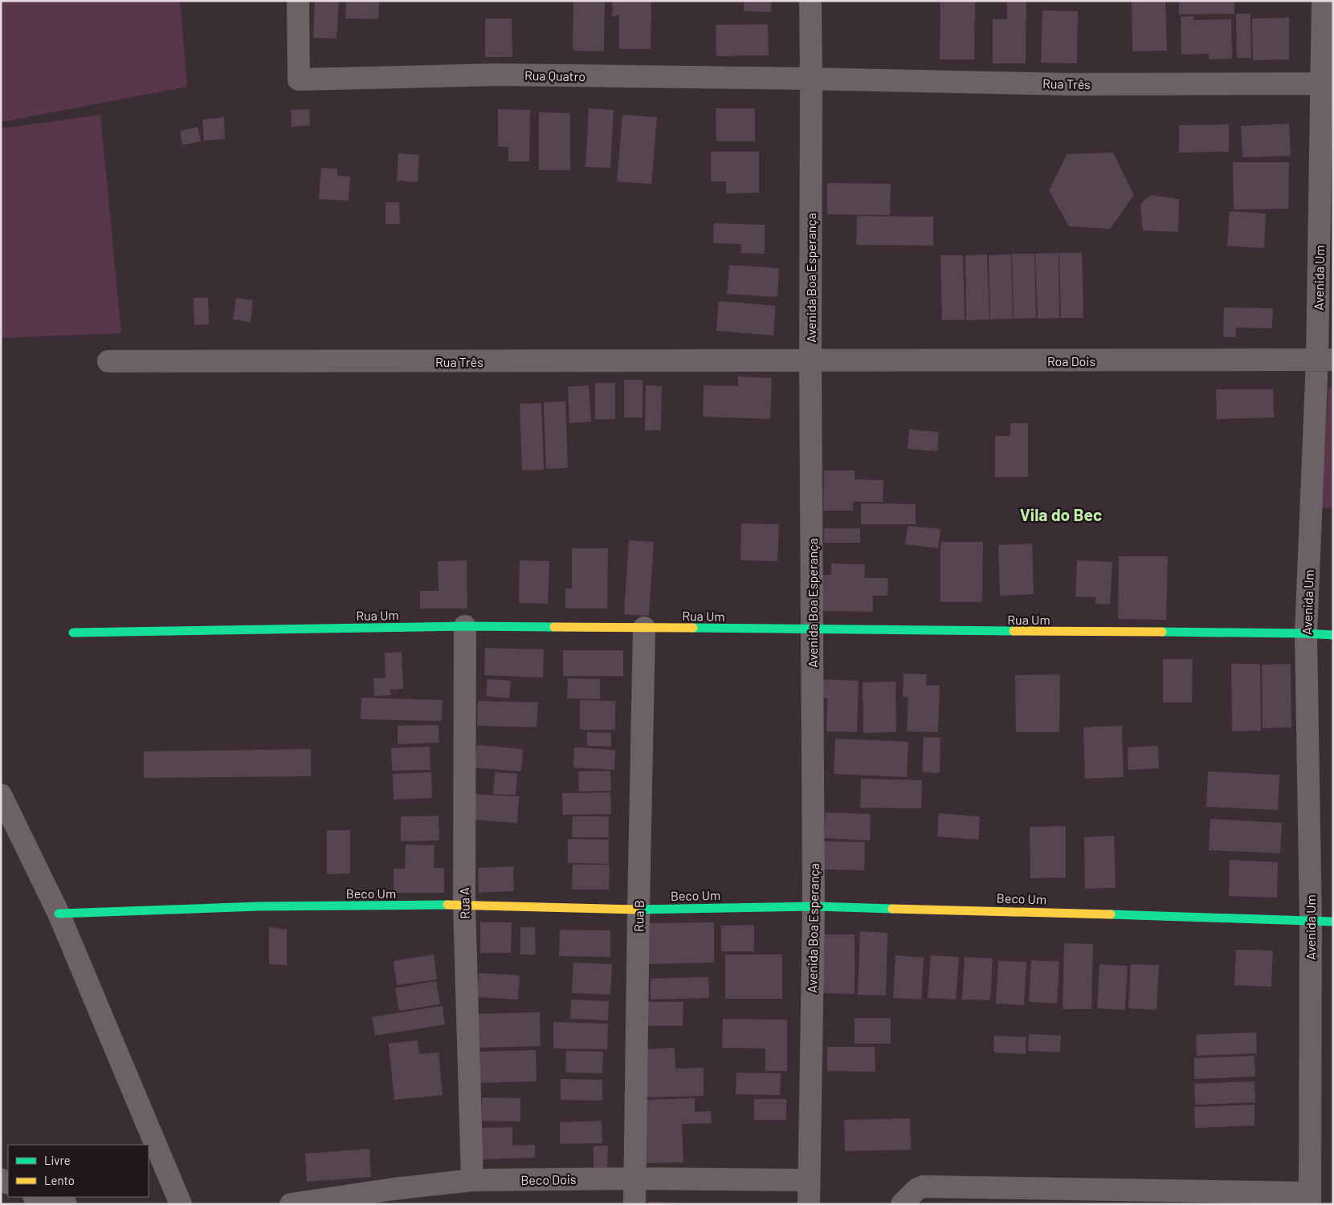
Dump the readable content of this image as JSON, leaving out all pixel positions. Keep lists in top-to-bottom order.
{
  "streets": {
    "street": [
      "Rua Quatro",
      "Rua Três",
      "Avenida Boa Esperança",
      "Avenida Um",
      "Roa Dois",
      "Rua Um",
      "Beco Um",
      "Rua A",
      "Rua B",
      "Beco Dois"
    ]
  },
  "crossings": [
    ["Rua Quatro", "Rua Três"],
    ["Rua Quatro", "Avenida Boa Esperança"],
    ["Rua Três", "Avenida Boa Esperança"],
    ["Rua Três", "Avenida Um"],
    ["Rua Três", "Roa Dois"],
    ["Avenida Boa Esperança", "Roa Dois"],
    ["Avenida Boa Esperança", "Rua Um"],
    ["Avenida Boa Esperança", "Beco Um"],
    ["Avenida Boa Esperança", "Beco Dois"],
    ["Avenida Um", "Roa Dois"],
    ["Avenida Um", "Rua Um"],
    ["Avenida Um", "Beco Um"],
    ["Rua Um", "Rua A"],
    ["Rua Um", "Rua B"],
    ["Beco Um", "Rua A"],
    ["Beco Um", "Rua B"],
    ["Rua A", "Beco Dois"],
    ["Rua B", "Beco Dois"]
  ],
  "districts": ["Vila do Bec"],
  "legend": ["Livre", "Lento"]
}
